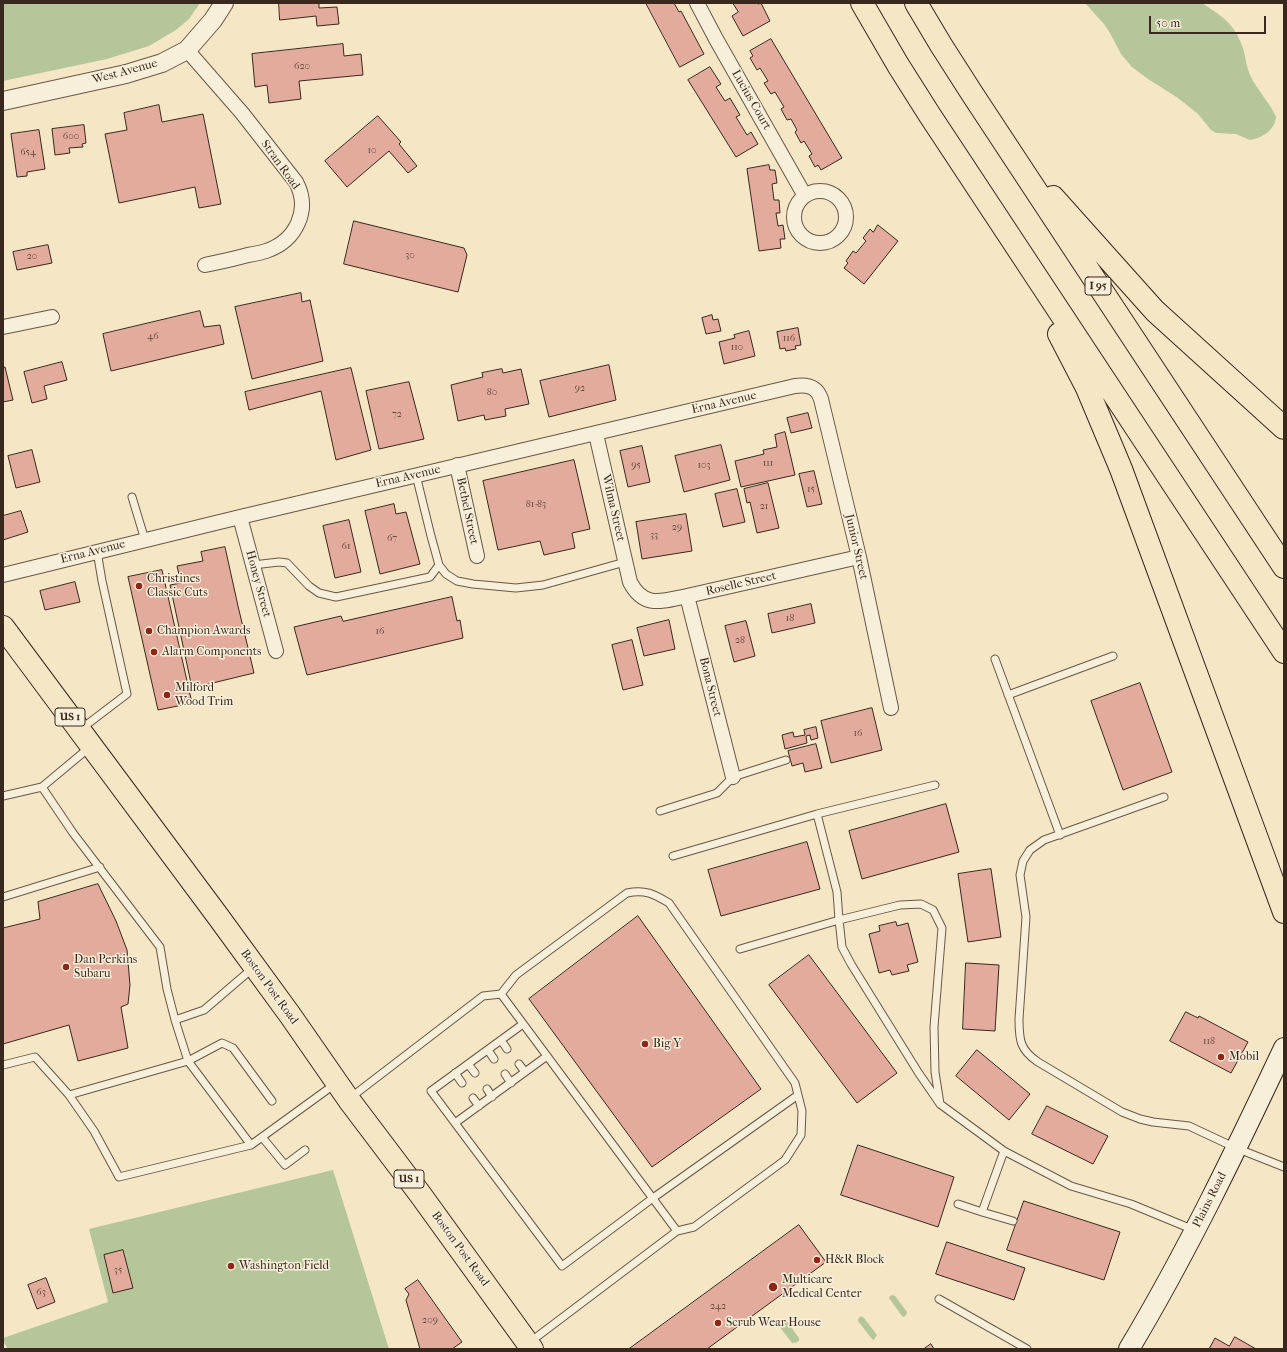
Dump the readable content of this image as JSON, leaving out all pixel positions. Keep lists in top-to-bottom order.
{
  "streets": {
    "main road": [
      "I 95",
      "US 1",
      "Boston Post Road",
      "Plains Road"
    ],
    "street": [
      "West Avenue",
      "Lucius Court",
      "Stran Road",
      "Erna Avenue",
      "Wilma Street",
      "Bethel Street",
      "Junior Street",
      "Honey Street",
      "Roselle Street",
      "Bona Street"
    ]
  },
  "crossings": [
    ["West Avenue", "Stran Road"],
    ["Erna Avenue", "Wilma Street"],
    ["Erna Avenue", "Bethel Street"],
    ["Erna Avenue", "Junior Street"],
    ["Erna Avenue", "Honey Street"],
    ["Wilma Street", "Roselle Street"],
    ["Junior Street", "Roselle Street"],
    ["Roselle Street", "Bona Street"]
  ],
  "places": [
    "Christines Classic Cuts",
    "Champion Awards",
    "Alarm Components",
    "Milford Wood Trim",
    "Dan Perkins Subaru",
    "Big Y",
    "Mobil",
    "H&R Block",
    "Washington Field",
    "Multicare Medical Center",
    "Scrub Wear House"
  ],
  "house_numbers": [
    "620",
    "600",
    "10",
    "654",
    "30",
    "20",
    "46",
    "116",
    "110",
    "92",
    "80",
    "72",
    "111",
    "95",
    "103",
    "15",
    "81-83",
    "21",
    "29",
    "33",
    "67",
    "61",
    "18",
    "16",
    "28",
    "16",
    "118",
    "35",
    "63",
    "242",
    "209"
  ],
  "scale_bar": "50 m"
}
